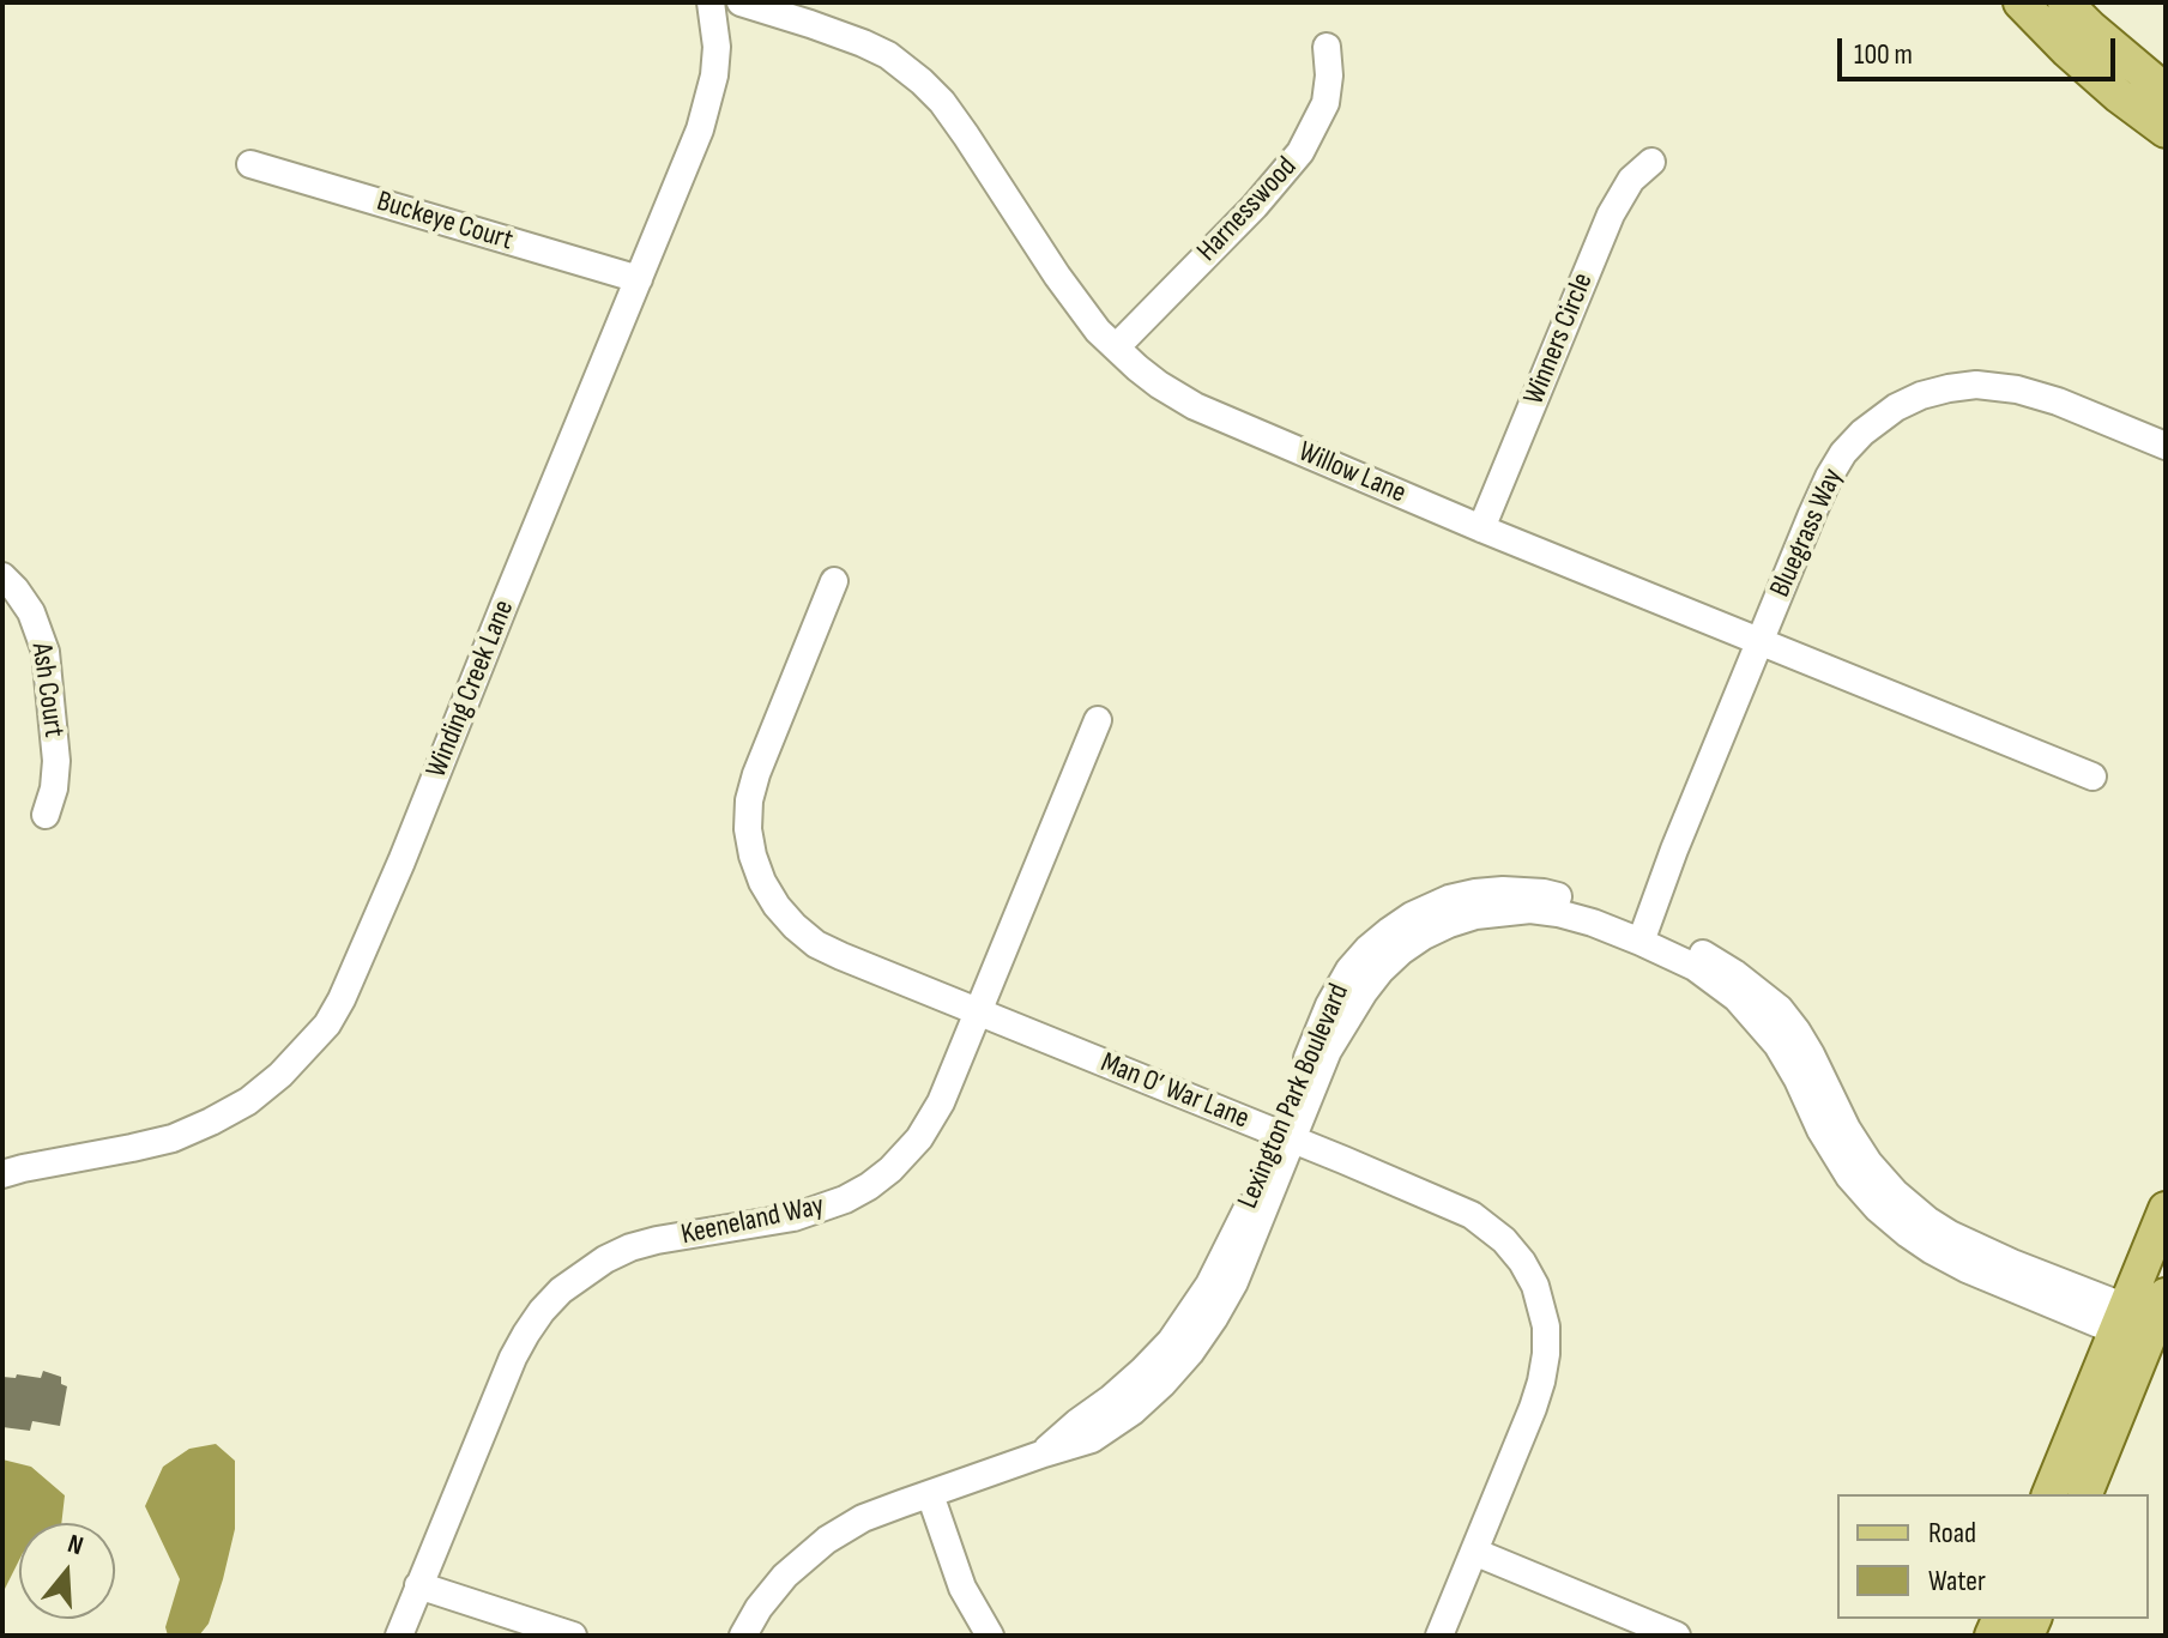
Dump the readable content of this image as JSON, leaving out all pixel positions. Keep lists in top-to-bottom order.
{
  "streets": {
    "street": [
      "Harnesswood",
      "Buckeye Court",
      "Winners Circle",
      "Willow Lane",
      "Bluegrass Way",
      "Winding Creek Lane",
      "Ash Court",
      "Man O’ War Lane",
      "Lexington Park Boulevard",
      "Keeneland Way"
    ]
  },
  "crossings": [
    ["Harnesswood", "Willow Lane"],
    ["Buckeye Court", "Winding Creek Lane"],
    ["Winners Circle", "Willow Lane"],
    ["Willow Lane", "Bluegrass Way"],
    ["Bluegrass Way", "Lexington Park Boulevard"],
    ["Man O’ War Lane", "Lexington Park Boulevard"],
    ["Man O’ War Lane", "Keeneland Way"]
  ],
  "legend": ["Road", "Water"],
  "scale_bar": "100 m",
  "north": "top"
}
